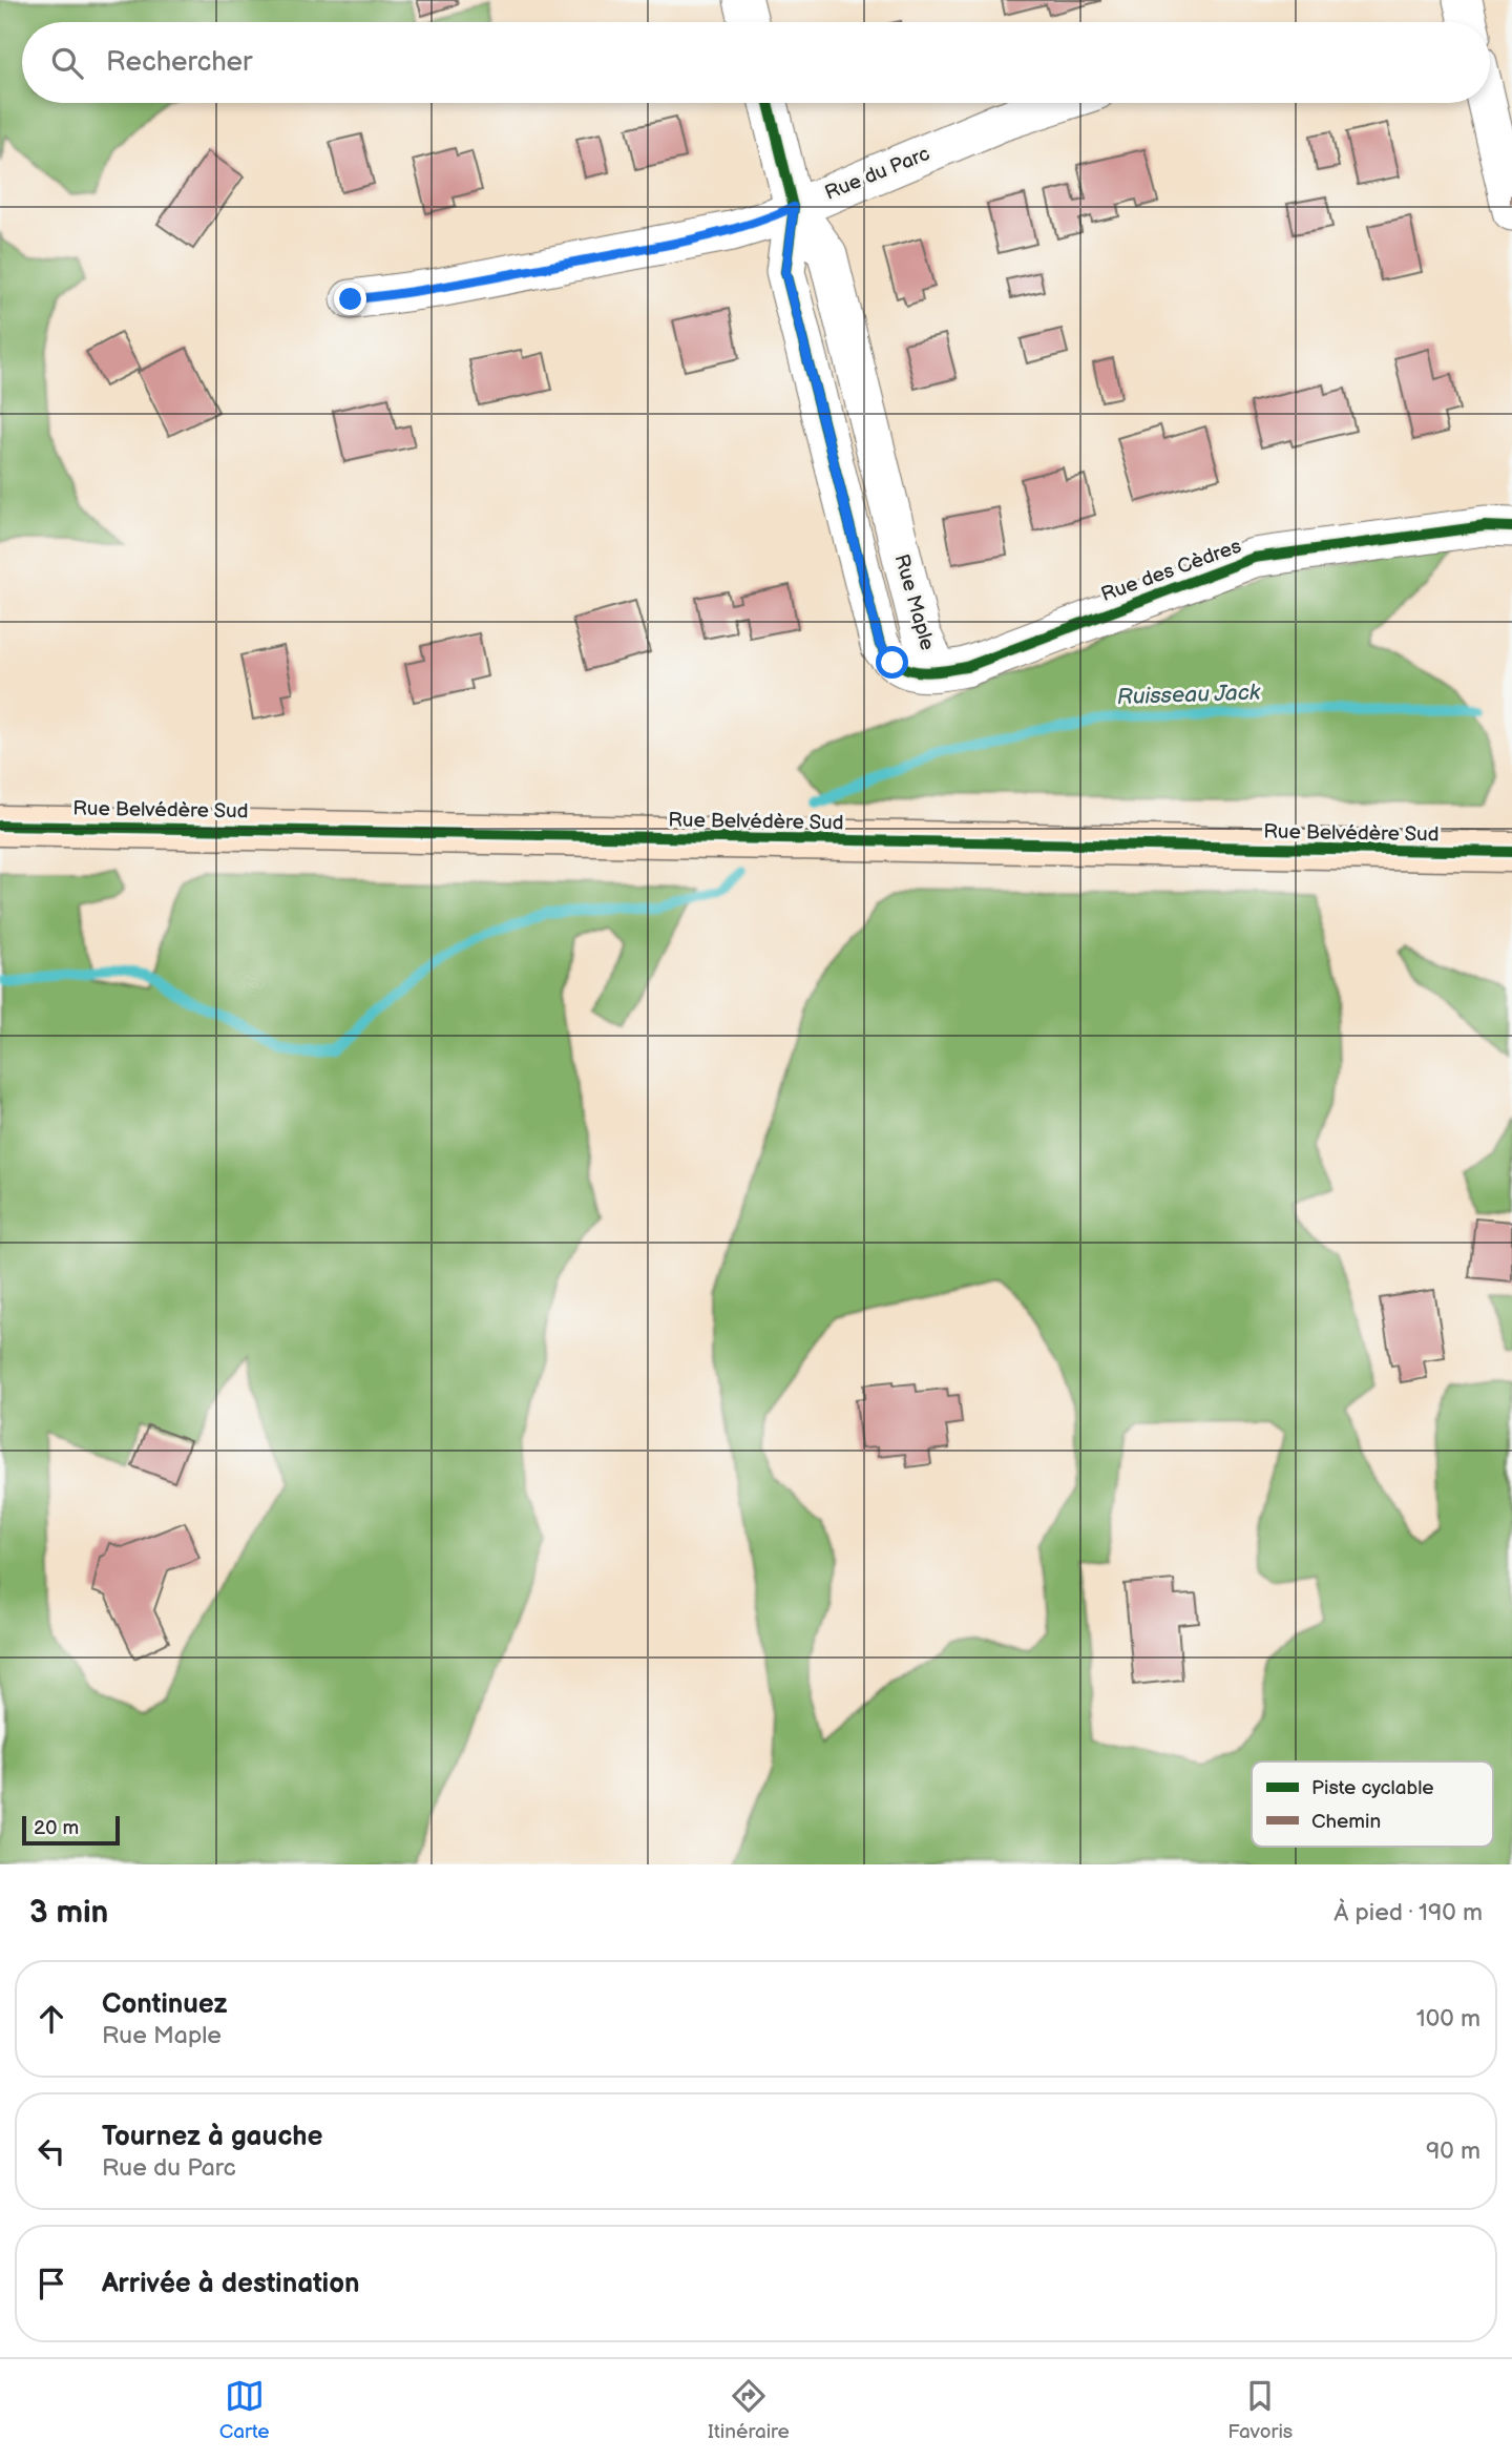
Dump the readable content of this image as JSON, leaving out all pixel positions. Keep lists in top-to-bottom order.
{
  "streets": {
    "street": [
      "Rue du Parc",
      "Rue des Cèdres",
      "Rue Maple",
      "Rue Belvédère Sud"
    ]
  },
  "crossings": [
    ["Rue du Parc", "Rue Maple"],
    ["Rue des Cèdres", "Rue Maple"]
  ],
  "water": ["Ruisseau Jack"],
  "legend": ["Piste cyclable", "Chemin"],
  "scale_bar": "20 m",
  "page": {
    "search": "Rechercher",
    "scale": "20 m",
    "heading": ["3 min", "À pied · 190 m"],
    "list": [
      ["Continuez", "Rue Maple", "100 m"],
      ["Tournez à gauche", "Rue du Parc", "90 m"],
      "Arrivée à destination"
    ],
    "nav": ["Carte", "Itinéraire", "Favoris"]
  }
}
